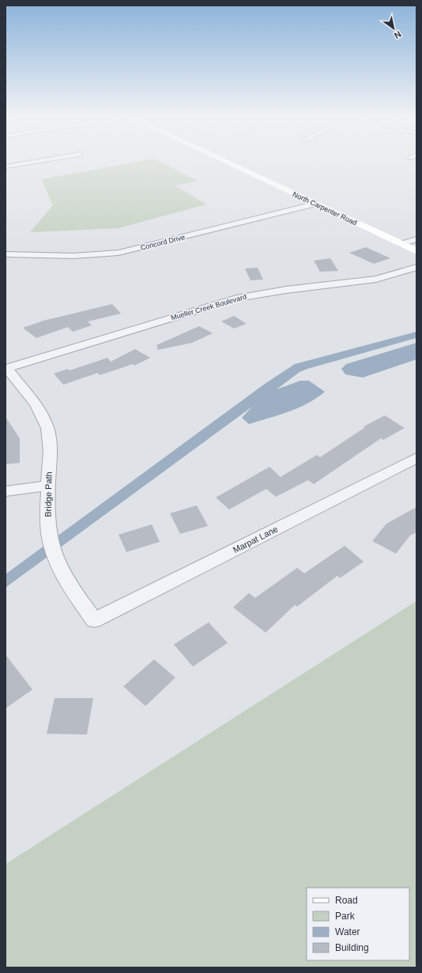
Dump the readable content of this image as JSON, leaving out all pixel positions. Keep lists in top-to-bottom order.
{
  "streets": {
    "street": [
      "North Carpenter Road",
      "Concord Drive",
      "Mueller Creek Boulevard",
      "Bridge Path",
      "Marpat Lane"
    ]
  },
  "crossings": [
    ["North Carpenter Road", "Concord Drive"],
    ["Mueller Creek Boulevard", "Bridge Path"],
    ["Bridge Path", "Marpat Lane"]
  ],
  "legend": [
    "Road",
    "Park",
    "Water",
    "Building"
  ],
  "north": "bottom right"
}
